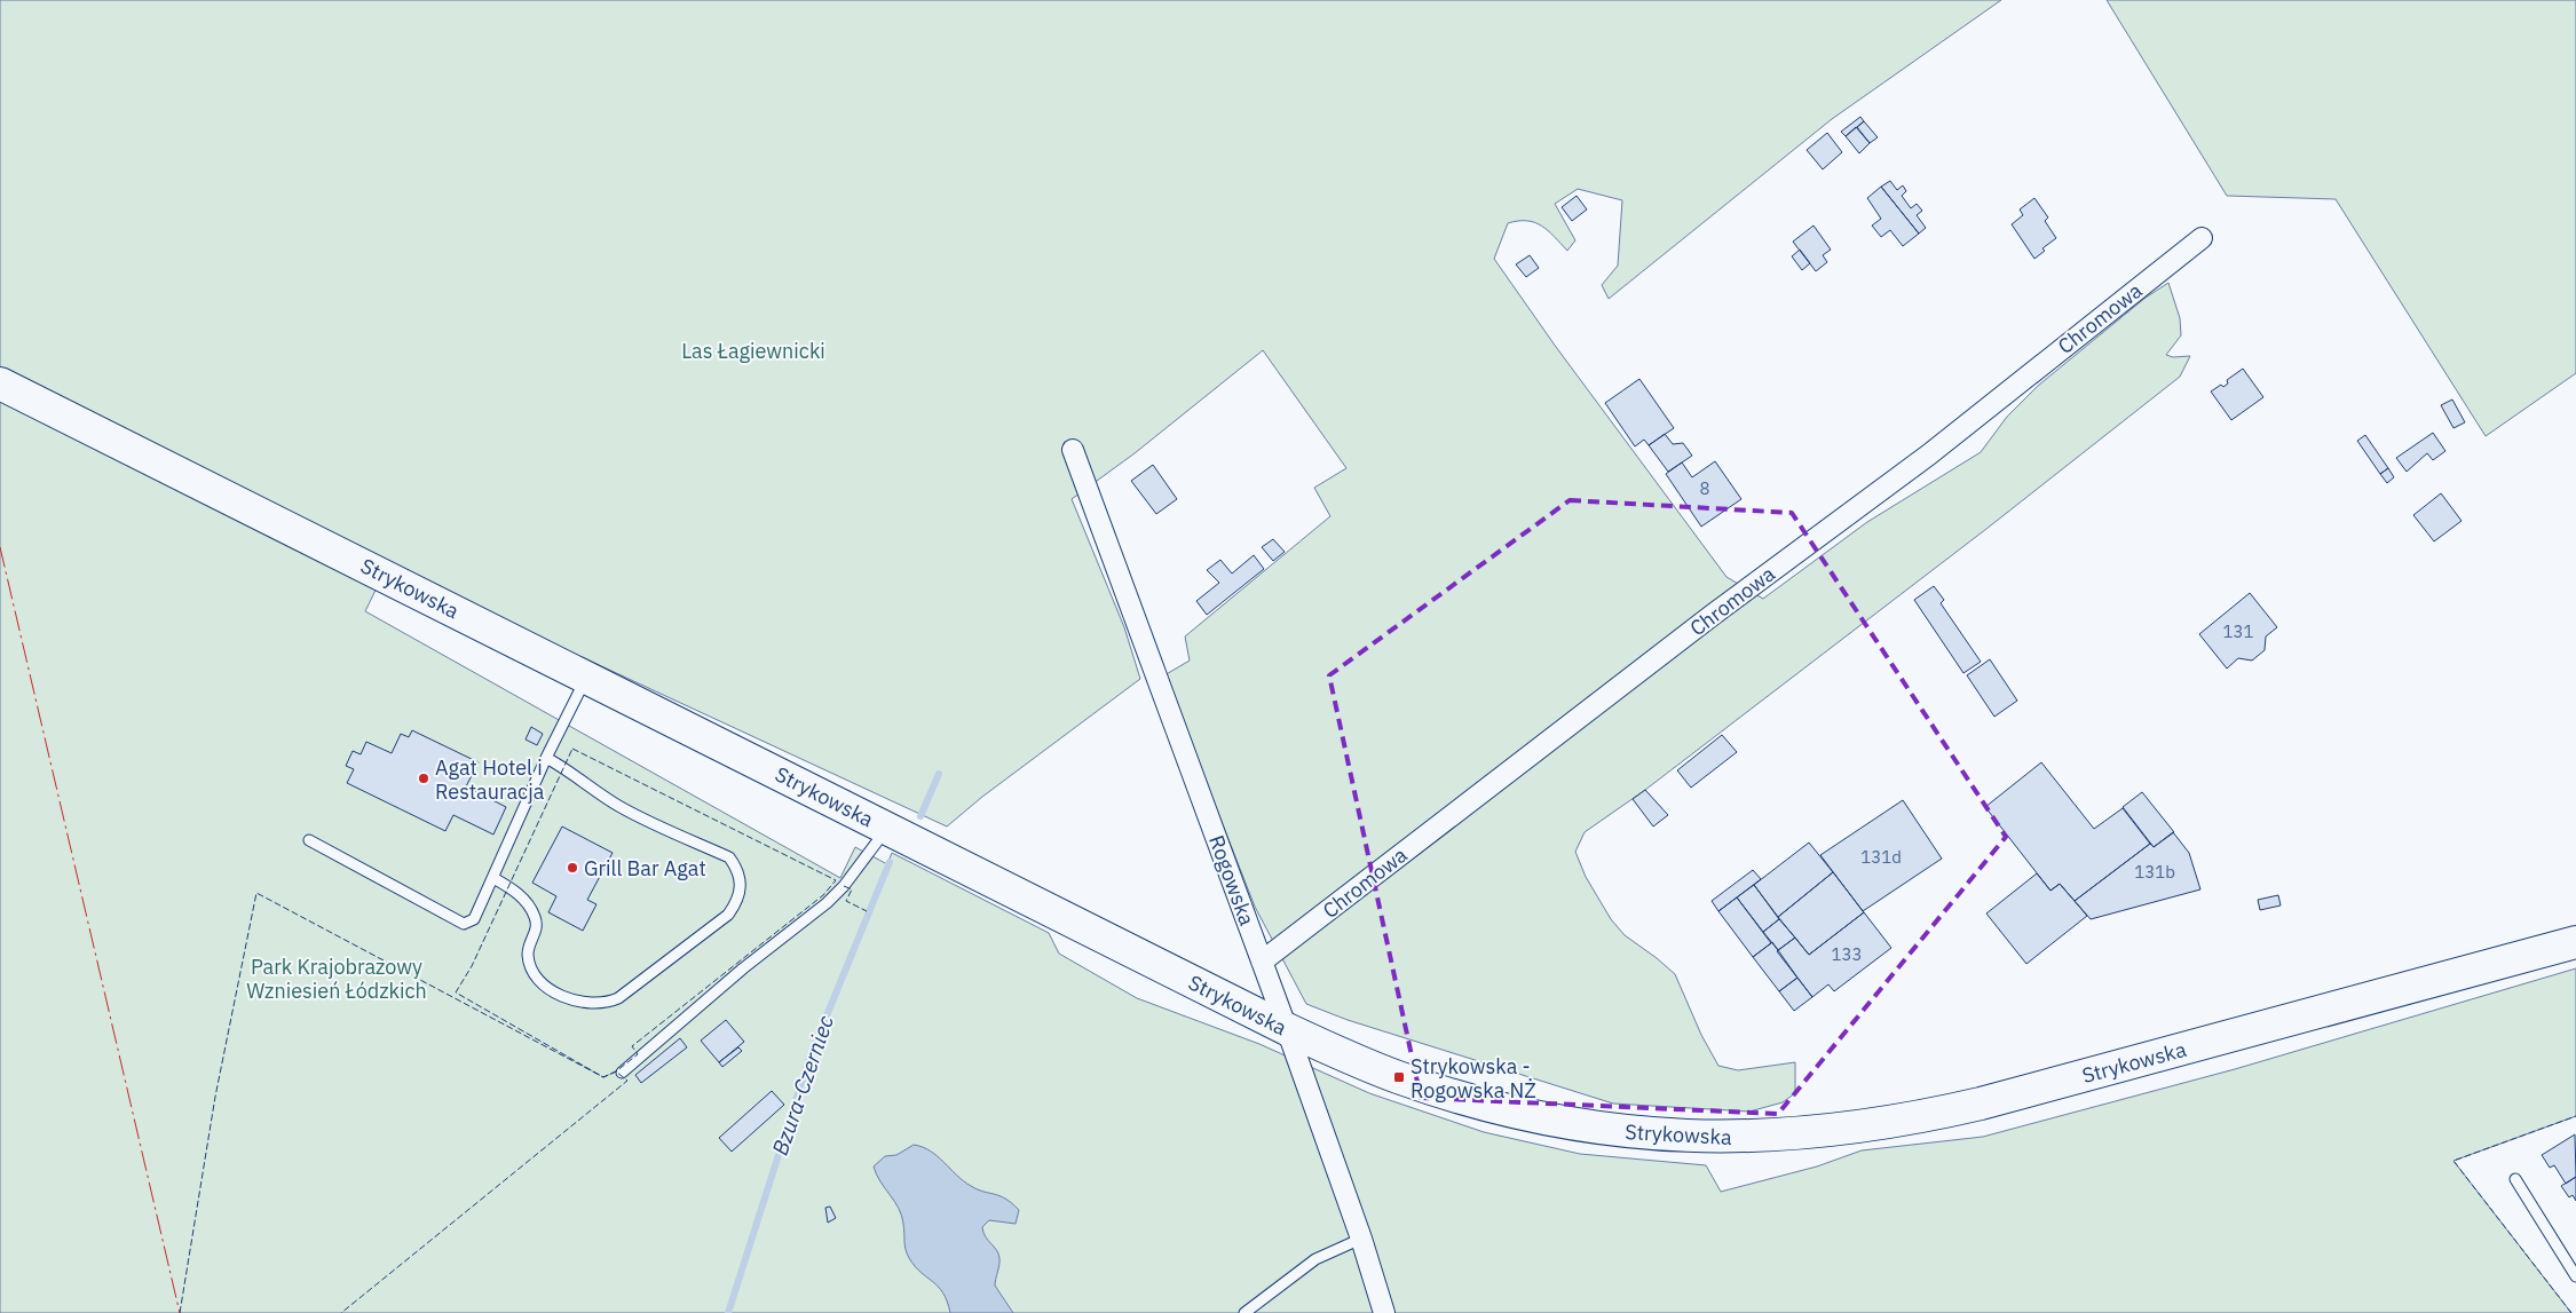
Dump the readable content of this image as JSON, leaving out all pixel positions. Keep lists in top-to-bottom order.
{
  "streets": {
    "main road": ["Strykowska"],
    "street": ["Chromowa", "Rogowska"]
  },
  "crossings": [
    ["Chromowa", "Rogowska"],
    ["Strykowska", "Rogowska"]
  ],
  "water": ["Bzura-Czerniec"],
  "parks": ["Las Łagiewnicki", "Park Krajobrazowy Wzniesień Łódzkich"],
  "places": {
    "other": ["Agat Hotel i Restauracja", "Grill Bar Agat"],
    "transit": ["Strykowska - Rogowska NŻ"]
  },
  "house_numbers": [
    "8",
    "131",
    "131d",
    "131b",
    "133"
  ]
}
